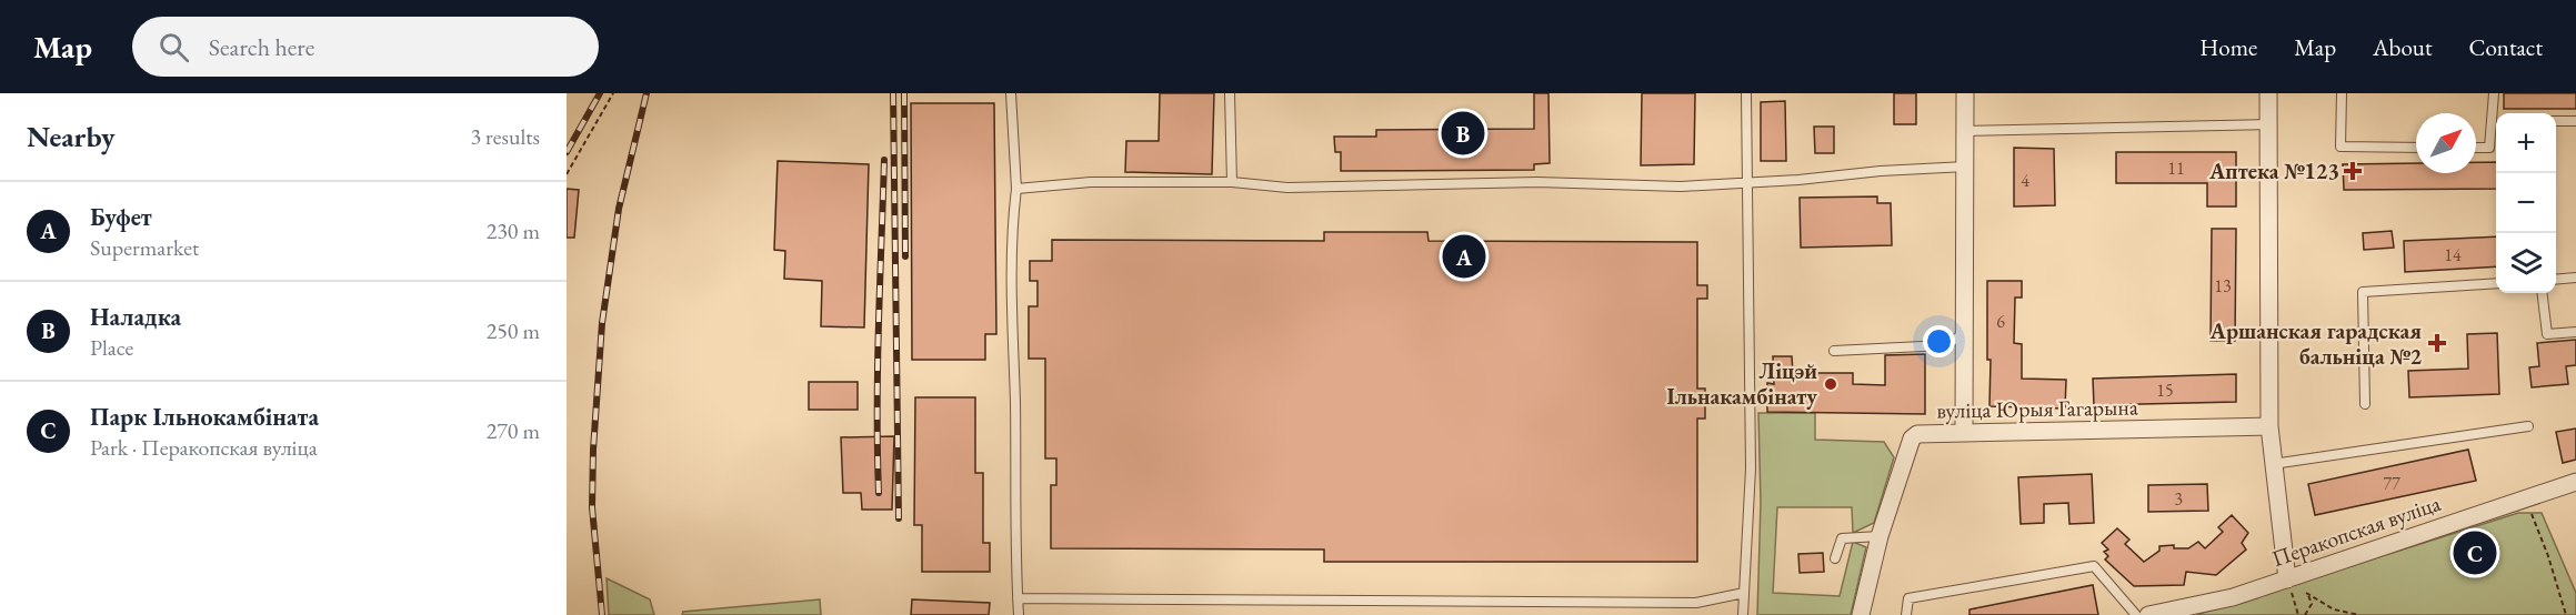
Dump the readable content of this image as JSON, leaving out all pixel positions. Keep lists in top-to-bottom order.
{
  "streets": {
    "street": ["вуліца Юрыя Гагарына", "Перакопская вуліца"]
  },
  "places": {
    "health": ["Аптека №123", "Аршанская гарадская бальніца №2"],
    "other": ["Ліцэй Ільнакамбінату"]
  },
  "house_numbers": [
    "11",
    "4",
    "14",
    "13",
    "6",
    "15",
    "77",
    "3"
  ],
  "north": "top right",
  "page": {
    "header": "Map",
    "search": "Search here",
    "nav": [
      "Home",
      "Map",
      "About",
      "Contact"
    ],
    "heading": ["Nearby", "3 results"],
    "pins": ["B", "A", "C"],
    "map_buttons": ["+", "−"],
    "list": [
      {
        "mark": "A",
        "name": "Буфет",
        "note": "Supermarket",
        "value": "230 m"
      },
      {
        "mark": "B",
        "name": "Наладка",
        "note": "Place",
        "value": "250 m"
      },
      {
        "mark": "C",
        "name": "Парк Ільнокамбіната",
        "note": "Park · Перакопская вуліца",
        "value": "270 m"
      }
    ]
  }
}
